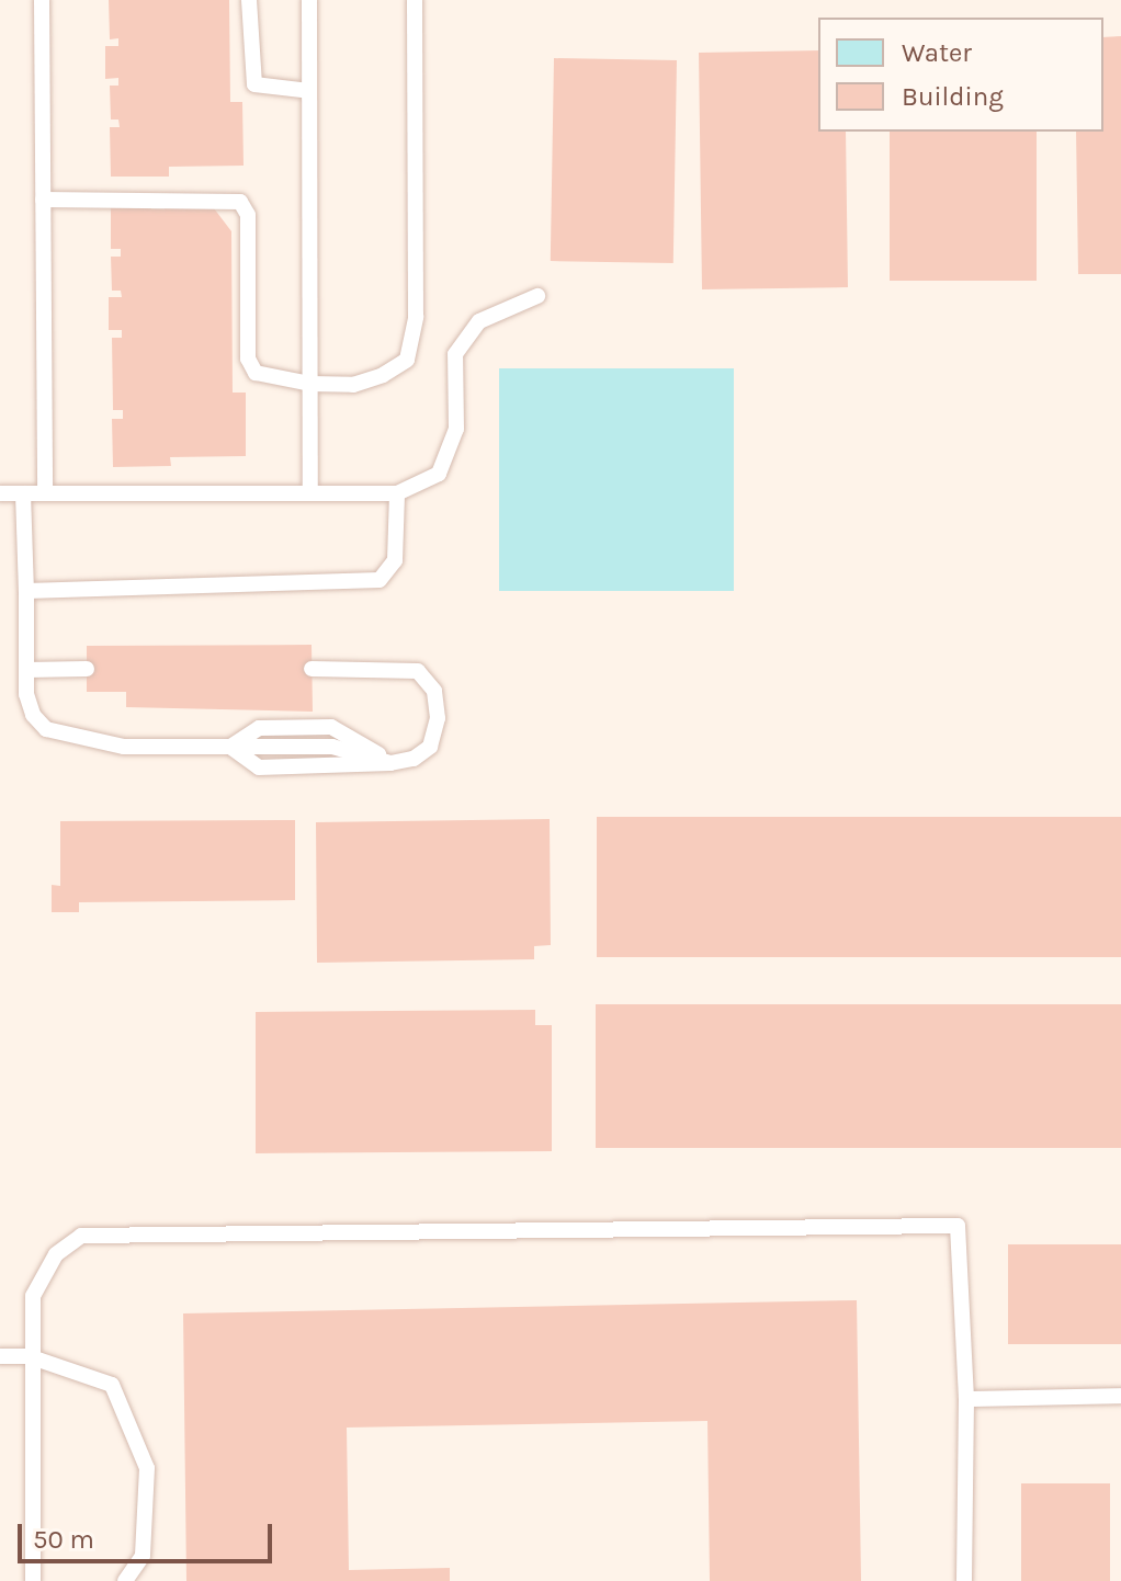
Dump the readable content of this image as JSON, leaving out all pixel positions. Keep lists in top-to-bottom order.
{
  "legend": ["Water", "Building"],
  "scale_bar": "50 m"
}
